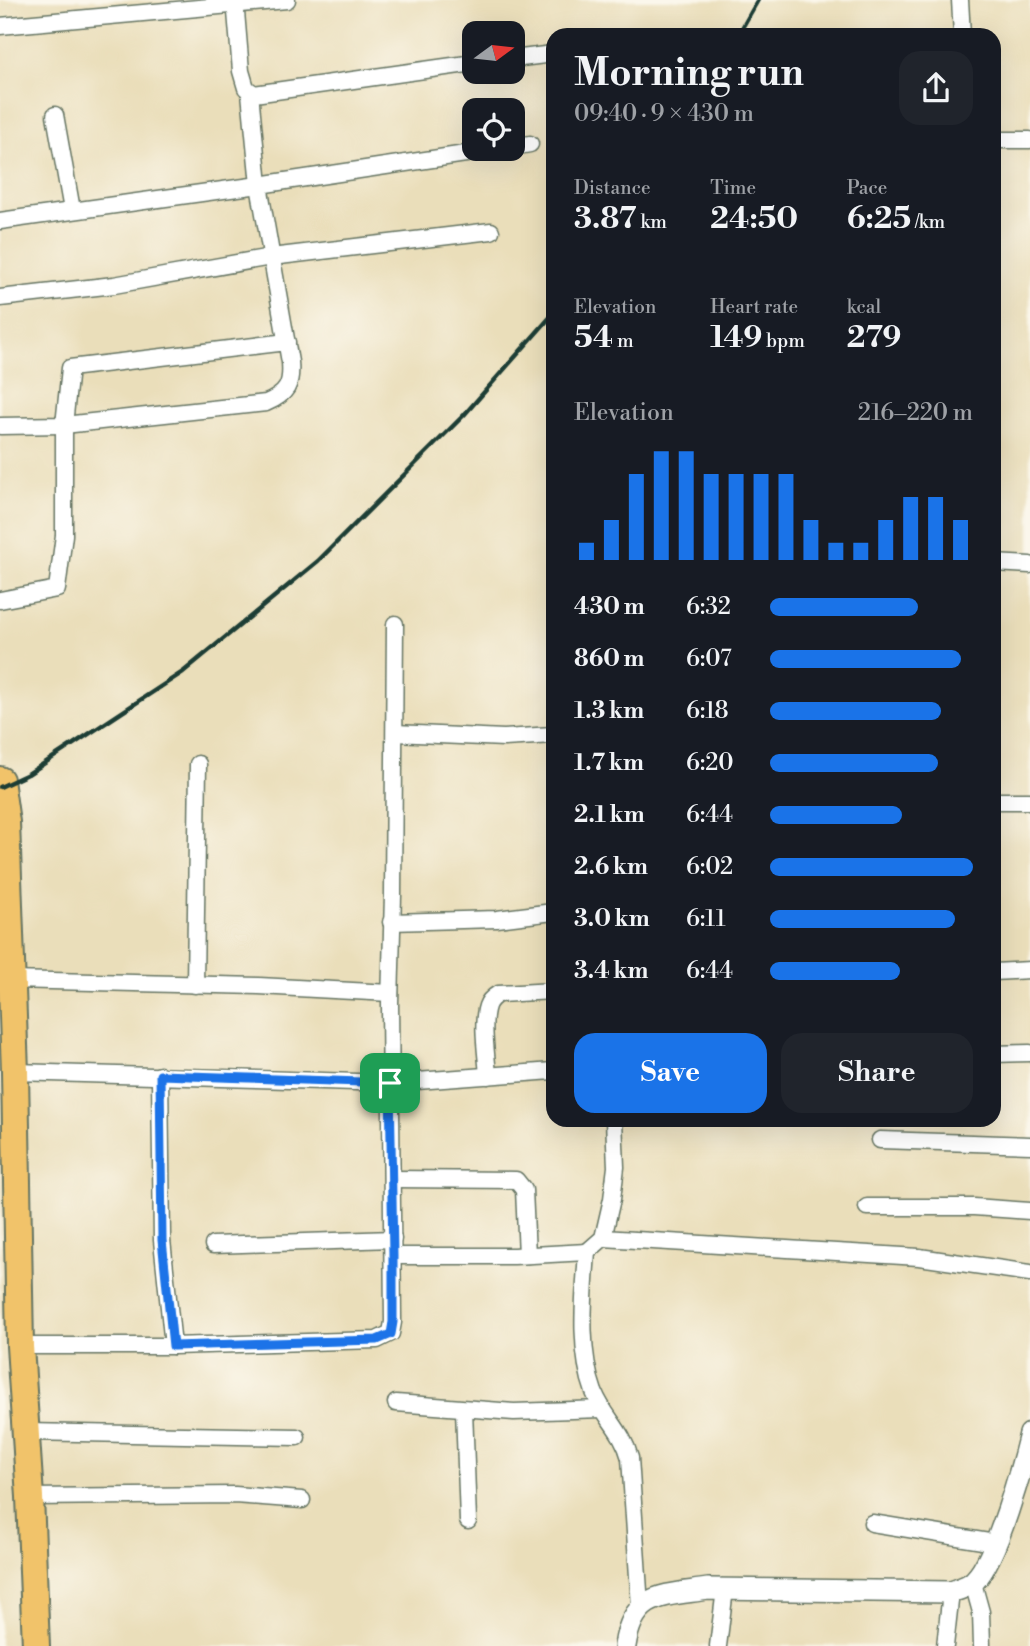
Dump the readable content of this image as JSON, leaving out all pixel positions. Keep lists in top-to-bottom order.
{
  "north": "right",
  "page": {
    "heading": ["Morning run", "09:40 · 9 × 430 m"],
    "stats": [
      ["Distance", "3.87 km"],
      ["Time", "24:50"],
      ["Pace", "6:25 /km"],
      ["Elevation", "54 m"],
      ["Heart rate", "149 bpm"],
      ["kcal", "279"]
    ],
    "chart": ["Elevation", "216–220 m"],
    "list": [
      {
        "name": "430 m",
        "note": "6:32"
      },
      {
        "name": "860 m",
        "note": "6:07"
      },
      {
        "name": "1.3 km",
        "note": "6:18"
      },
      {
        "name": "1.7 km",
        "note": "6:20"
      },
      {
        "name": "2.1 km",
        "note": "6:44"
      },
      {
        "name": "2.6 km",
        "note": "6:02"
      },
      {
        "name": "3.0 km",
        "note": "6:11"
      },
      {
        "name": "3.4 km",
        "note": "6:44"
      }
    ],
    "buttons": ["Save", "Share"]
  }
}
